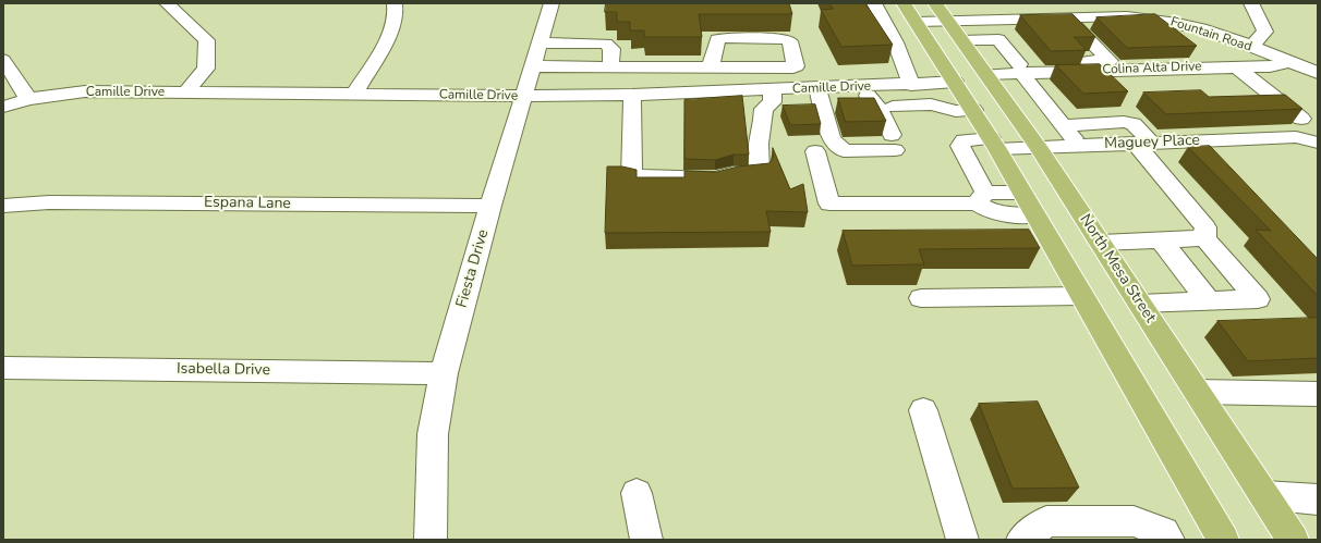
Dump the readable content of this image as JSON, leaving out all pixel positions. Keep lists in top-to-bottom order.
{
  "streets": {
    "main road": ["North Mesa Street"],
    "street": [
      "Fountain Road",
      "Colina Alta Drive",
      "Camille Drive",
      "Maguey Place",
      "Espana Lane",
      "Fiesta Drive",
      "Isabella Drive"
    ]
  },
  "crossings": [
    ["Fountain Road", "Colina Alta Drive"],
    ["Fountain Road", "North Mesa Street"],
    ["Colina Alta Drive", "North Mesa Street"],
    ["Camille Drive", "Fiesta Drive"],
    ["Maguey Place", "North Mesa Street"],
    ["Espana Lane", "Fiesta Drive"],
    ["Fiesta Drive", "Isabella Drive"]
  ]
}
